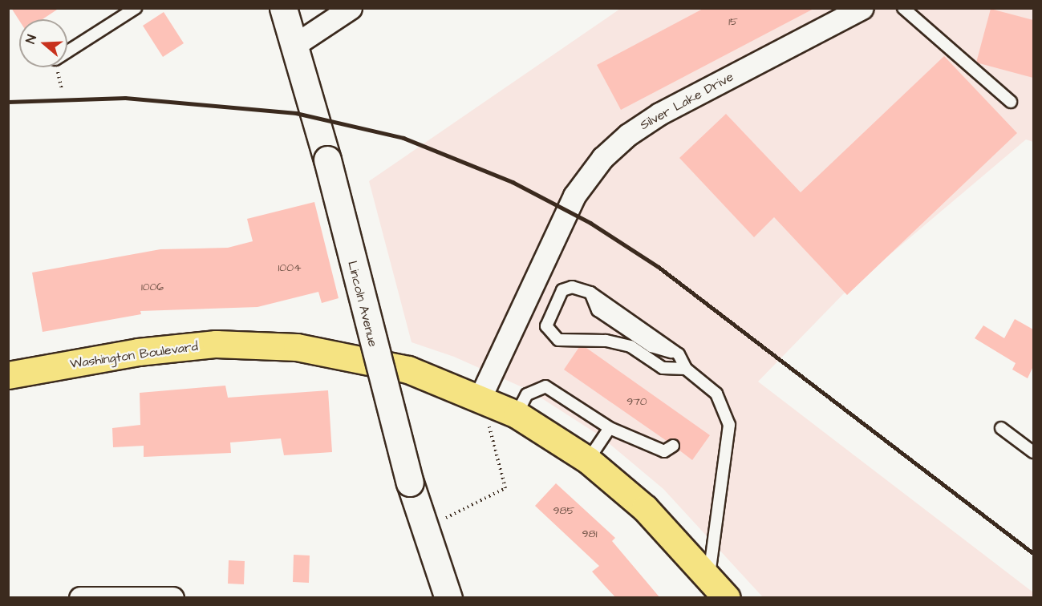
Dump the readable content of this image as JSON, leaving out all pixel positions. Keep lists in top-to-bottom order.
{
  "streets": {
    "highway": ["Washington Boulevard"],
    "street": ["Silver Lake Drive", "Lincoln Avenue"]
  },
  "crossings": [
    ["Silver Lake Drive", "Washington Boulevard"]
  ],
  "house_numbers": [
    "15",
    "1004",
    "1006",
    "970",
    "985",
    "981"
  ],
  "north": "left"
}
